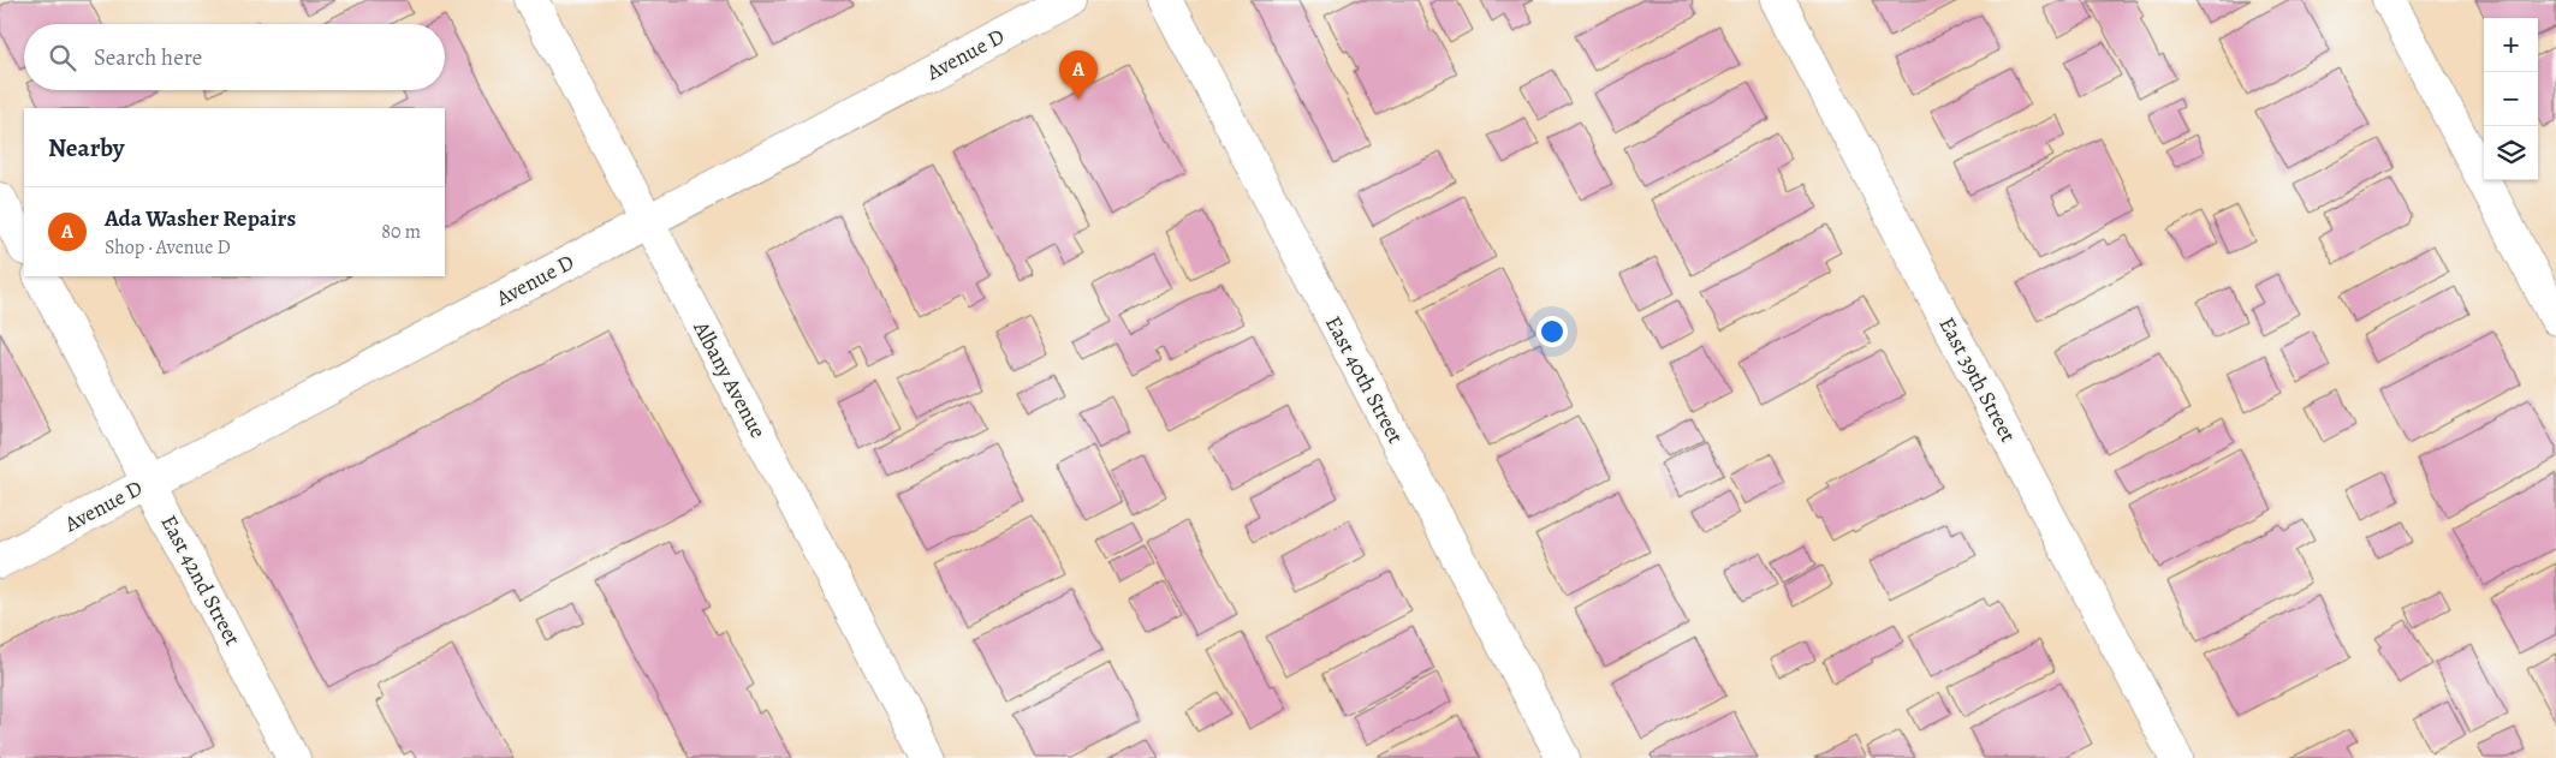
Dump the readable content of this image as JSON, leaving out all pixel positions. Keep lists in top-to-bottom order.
{
  "streets": {
    "street": [
      "Avenue D",
      "Albany Avenue",
      "East 40th Street",
      "East 39th Street",
      "East 42nd Street"
    ]
  },
  "crossings": [
    ["Avenue D", "Albany Avenue"],
    ["Avenue D", "East 42nd Street"]
  ],
  "page": {
    "map_buttons": ["+", "−"],
    "search": "Search here",
    "pins": "A",
    "heading": "Nearby",
    "list": [
      {
        "mark": "A",
        "name": "Ada Washer Repairs",
        "note": "Shop · Avenue D",
        "value": "80 m"
      }
    ]
  }
}
